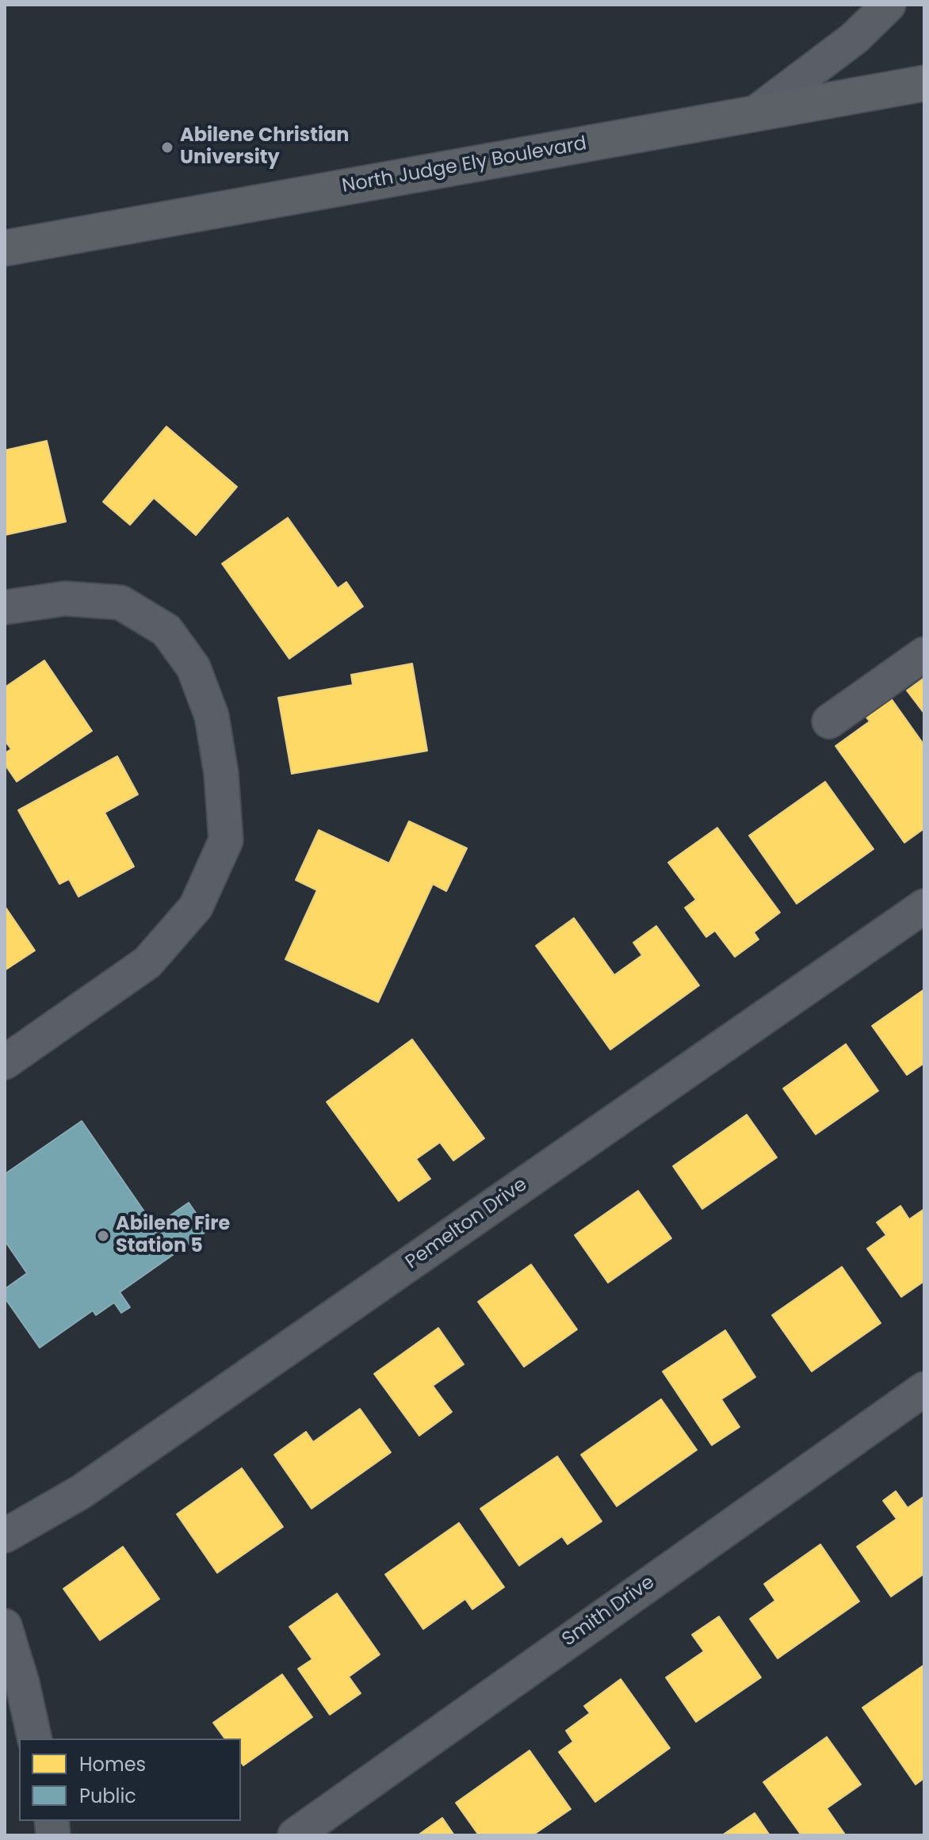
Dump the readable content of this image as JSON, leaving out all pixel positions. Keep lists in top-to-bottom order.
{
  "streets": {
    "main road": ["North Judge Ely Boulevard"],
    "street": ["Pemelton Drive", "Smith Drive"]
  },
  "places": ["Abilene Christian University", "Abilene Fire Station 5"],
  "legend": ["Homes", "Public"]
}
